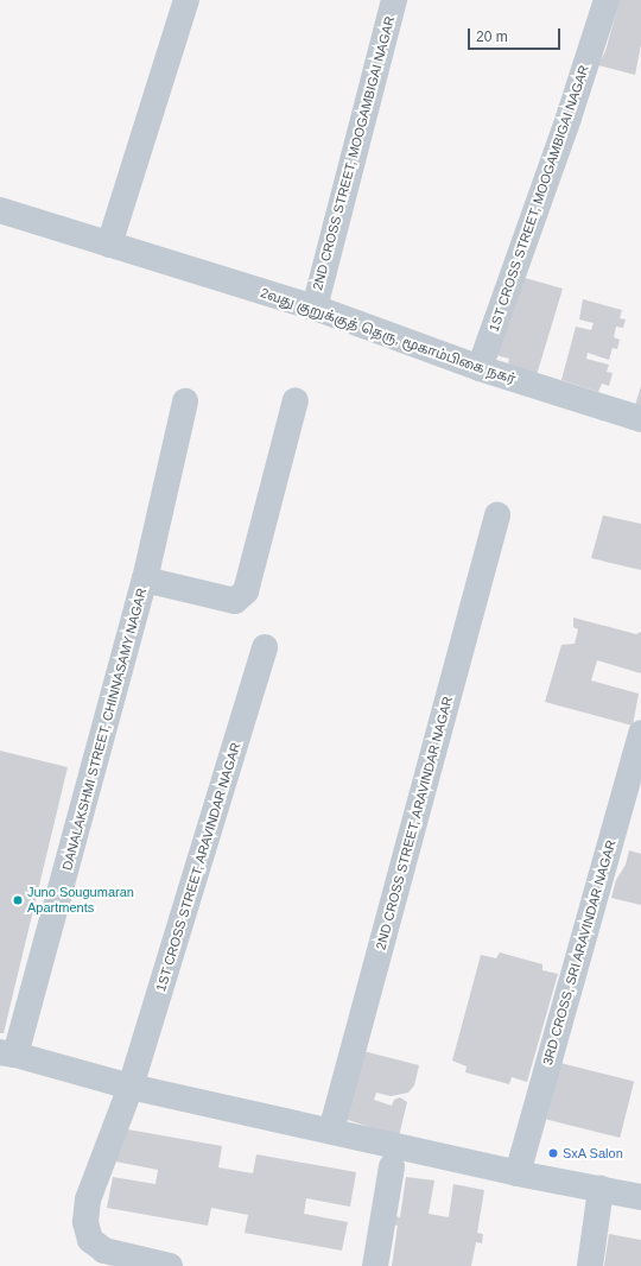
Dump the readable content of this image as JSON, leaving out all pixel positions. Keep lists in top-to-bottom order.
{
  "streets": {
    "street": [
      "2ND CROSS STREET, MOOGAMBIGAI NAGAR",
      "1ST CROSS STREET, MOOGAMBIGAI NAGAR",
      "2வது குறுக்குத் தெரு, மூகாம்பிகை நகர்",
      "DANALAKSHMI STREET, CHINNASAMY NAGAR",
      "2ND CROSS STREET, ARAVINDAR NAGAR",
      "1ST CROSS STREET, ARAVINDAR NAGAR",
      "3RD CROSS, SRI ARAVINDAR NAGAR"
    ]
  },
  "crossings": [
    ["2ND CROSS STREET, MOOGAMBIGAI NAGAR", "2வது குறுக்குத் தெரு, மூகாம்பிகை நகர்"],
    ["1ST CROSS STREET, MOOGAMBIGAI NAGAR", "2வது குறுக்குத் தெரு, மூகாம்பிகை நகர்"]
  ],
  "places": ["Juno Sougumaran Apartments", "SxA Salon"],
  "scale_bar": "20 m"
}
